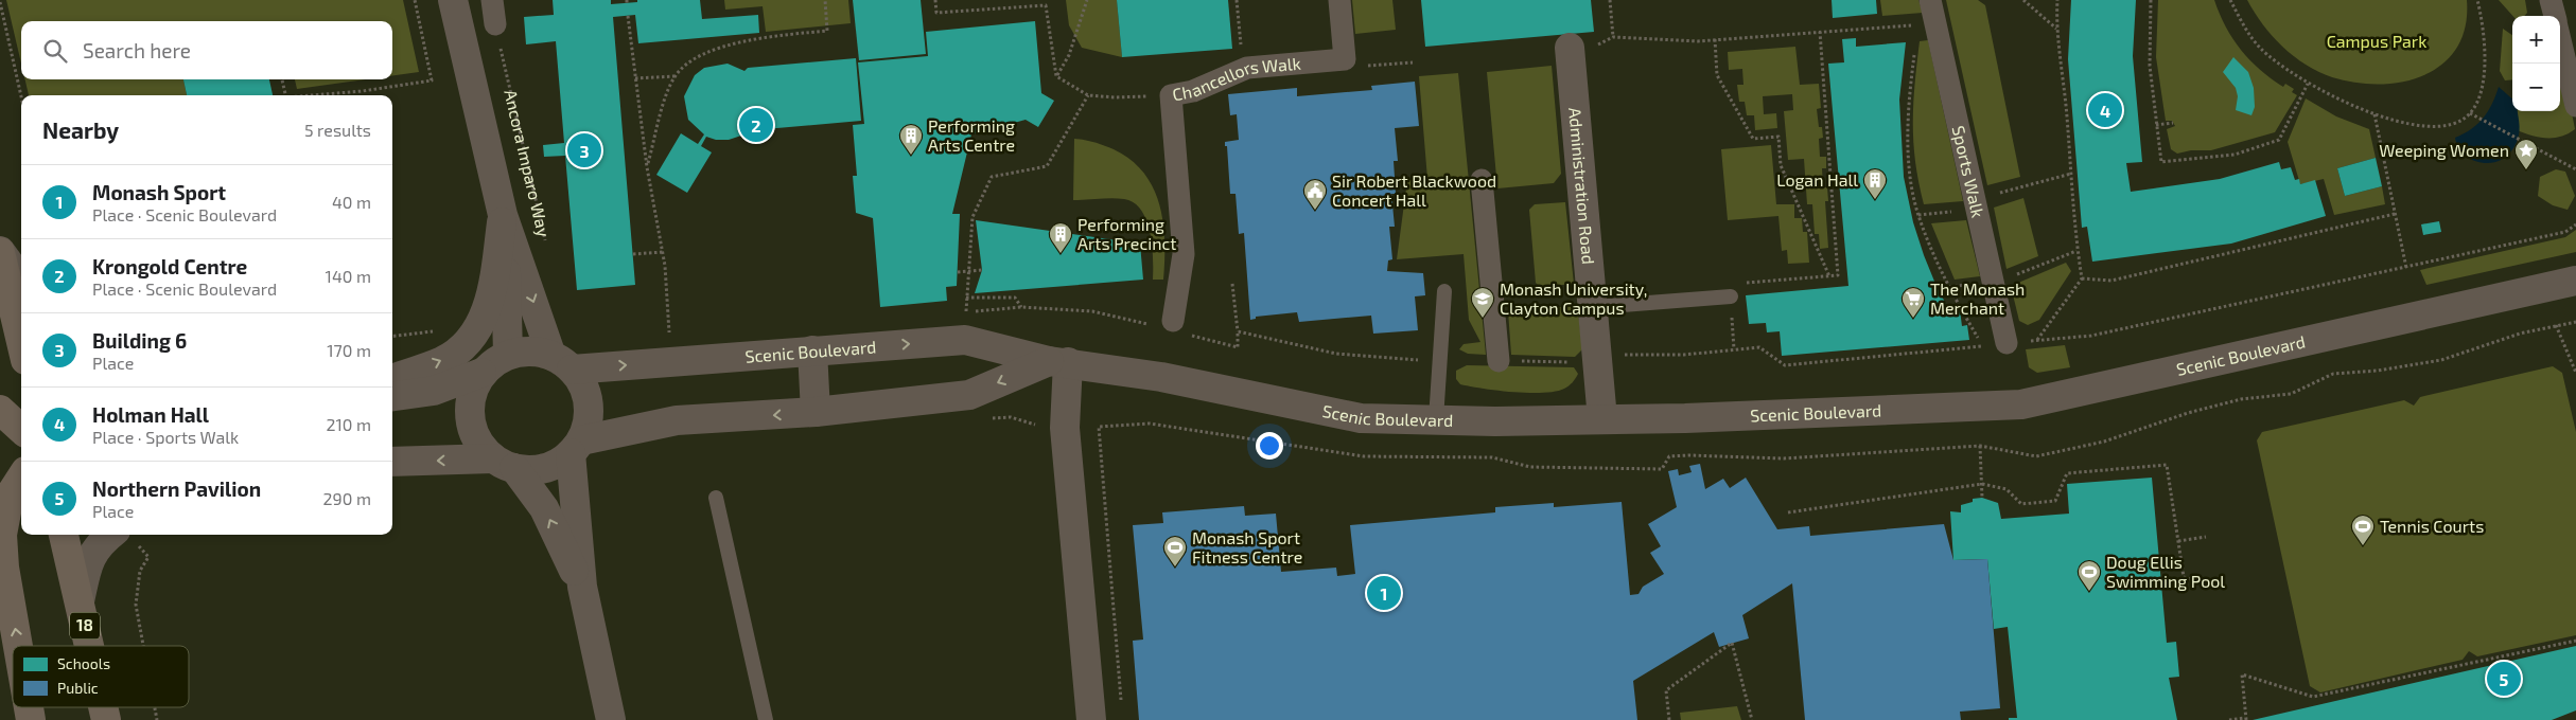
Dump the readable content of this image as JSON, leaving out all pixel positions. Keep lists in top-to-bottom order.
{
  "streets": {
    "highway": ["18"],
    "street": [
      "Chancellors Walk",
      "Ancora Imparo Way",
      "Sports Walk",
      "Administration Road",
      "Scenic Boulevard"
    ]
  },
  "crossings": [
    ["Ancora Imparo Way", "Scenic Boulevard"],
    ["Administration Road", "Scenic Boulevard"]
  ],
  "parks": ["Campus Park"],
  "places": {
    "building": ["Performing Arts Centre", "Logan Hall", "Performing Arts Precinct"],
    "place": ["Weeping Women"],
    "public building": ["Sir Robert Blackwood Concert Hall"],
    "school or university": ["Monash University, Clayton Campus"],
    "supermarket": ["The Monash Merchant"],
    "sports": ["Tennis Courts", "Monash Sport Fitness Centre", "Doug Ellis Swimming Pool"]
  },
  "legend": ["Schools", "Public"],
  "page": {
    "map_buttons": ["+", "−"],
    "search": "Search here",
    "pins": [
      "4",
      "2",
      "3",
      "1",
      "5"
    ],
    "heading": ["Nearby", "5 results"],
    "list": [
      {
        "mark": "1",
        "name": "Monash Sport",
        "note": "Place · Scenic Boulevard",
        "value": "40 m"
      },
      {
        "mark": "2",
        "name": "Krongold Centre",
        "note": "Place · Scenic Boulevard",
        "value": "140 m"
      },
      {
        "mark": "3",
        "name": "Building 6",
        "note": "Place",
        "value": "170 m"
      },
      {
        "mark": "4",
        "name": "Holman Hall",
        "note": "Place · Sports Walk",
        "value": "210 m"
      },
      {
        "mark": "5",
        "name": "Northern Pavilion",
        "note": "Place",
        "value": "290 m"
      }
    ]
  }
}
